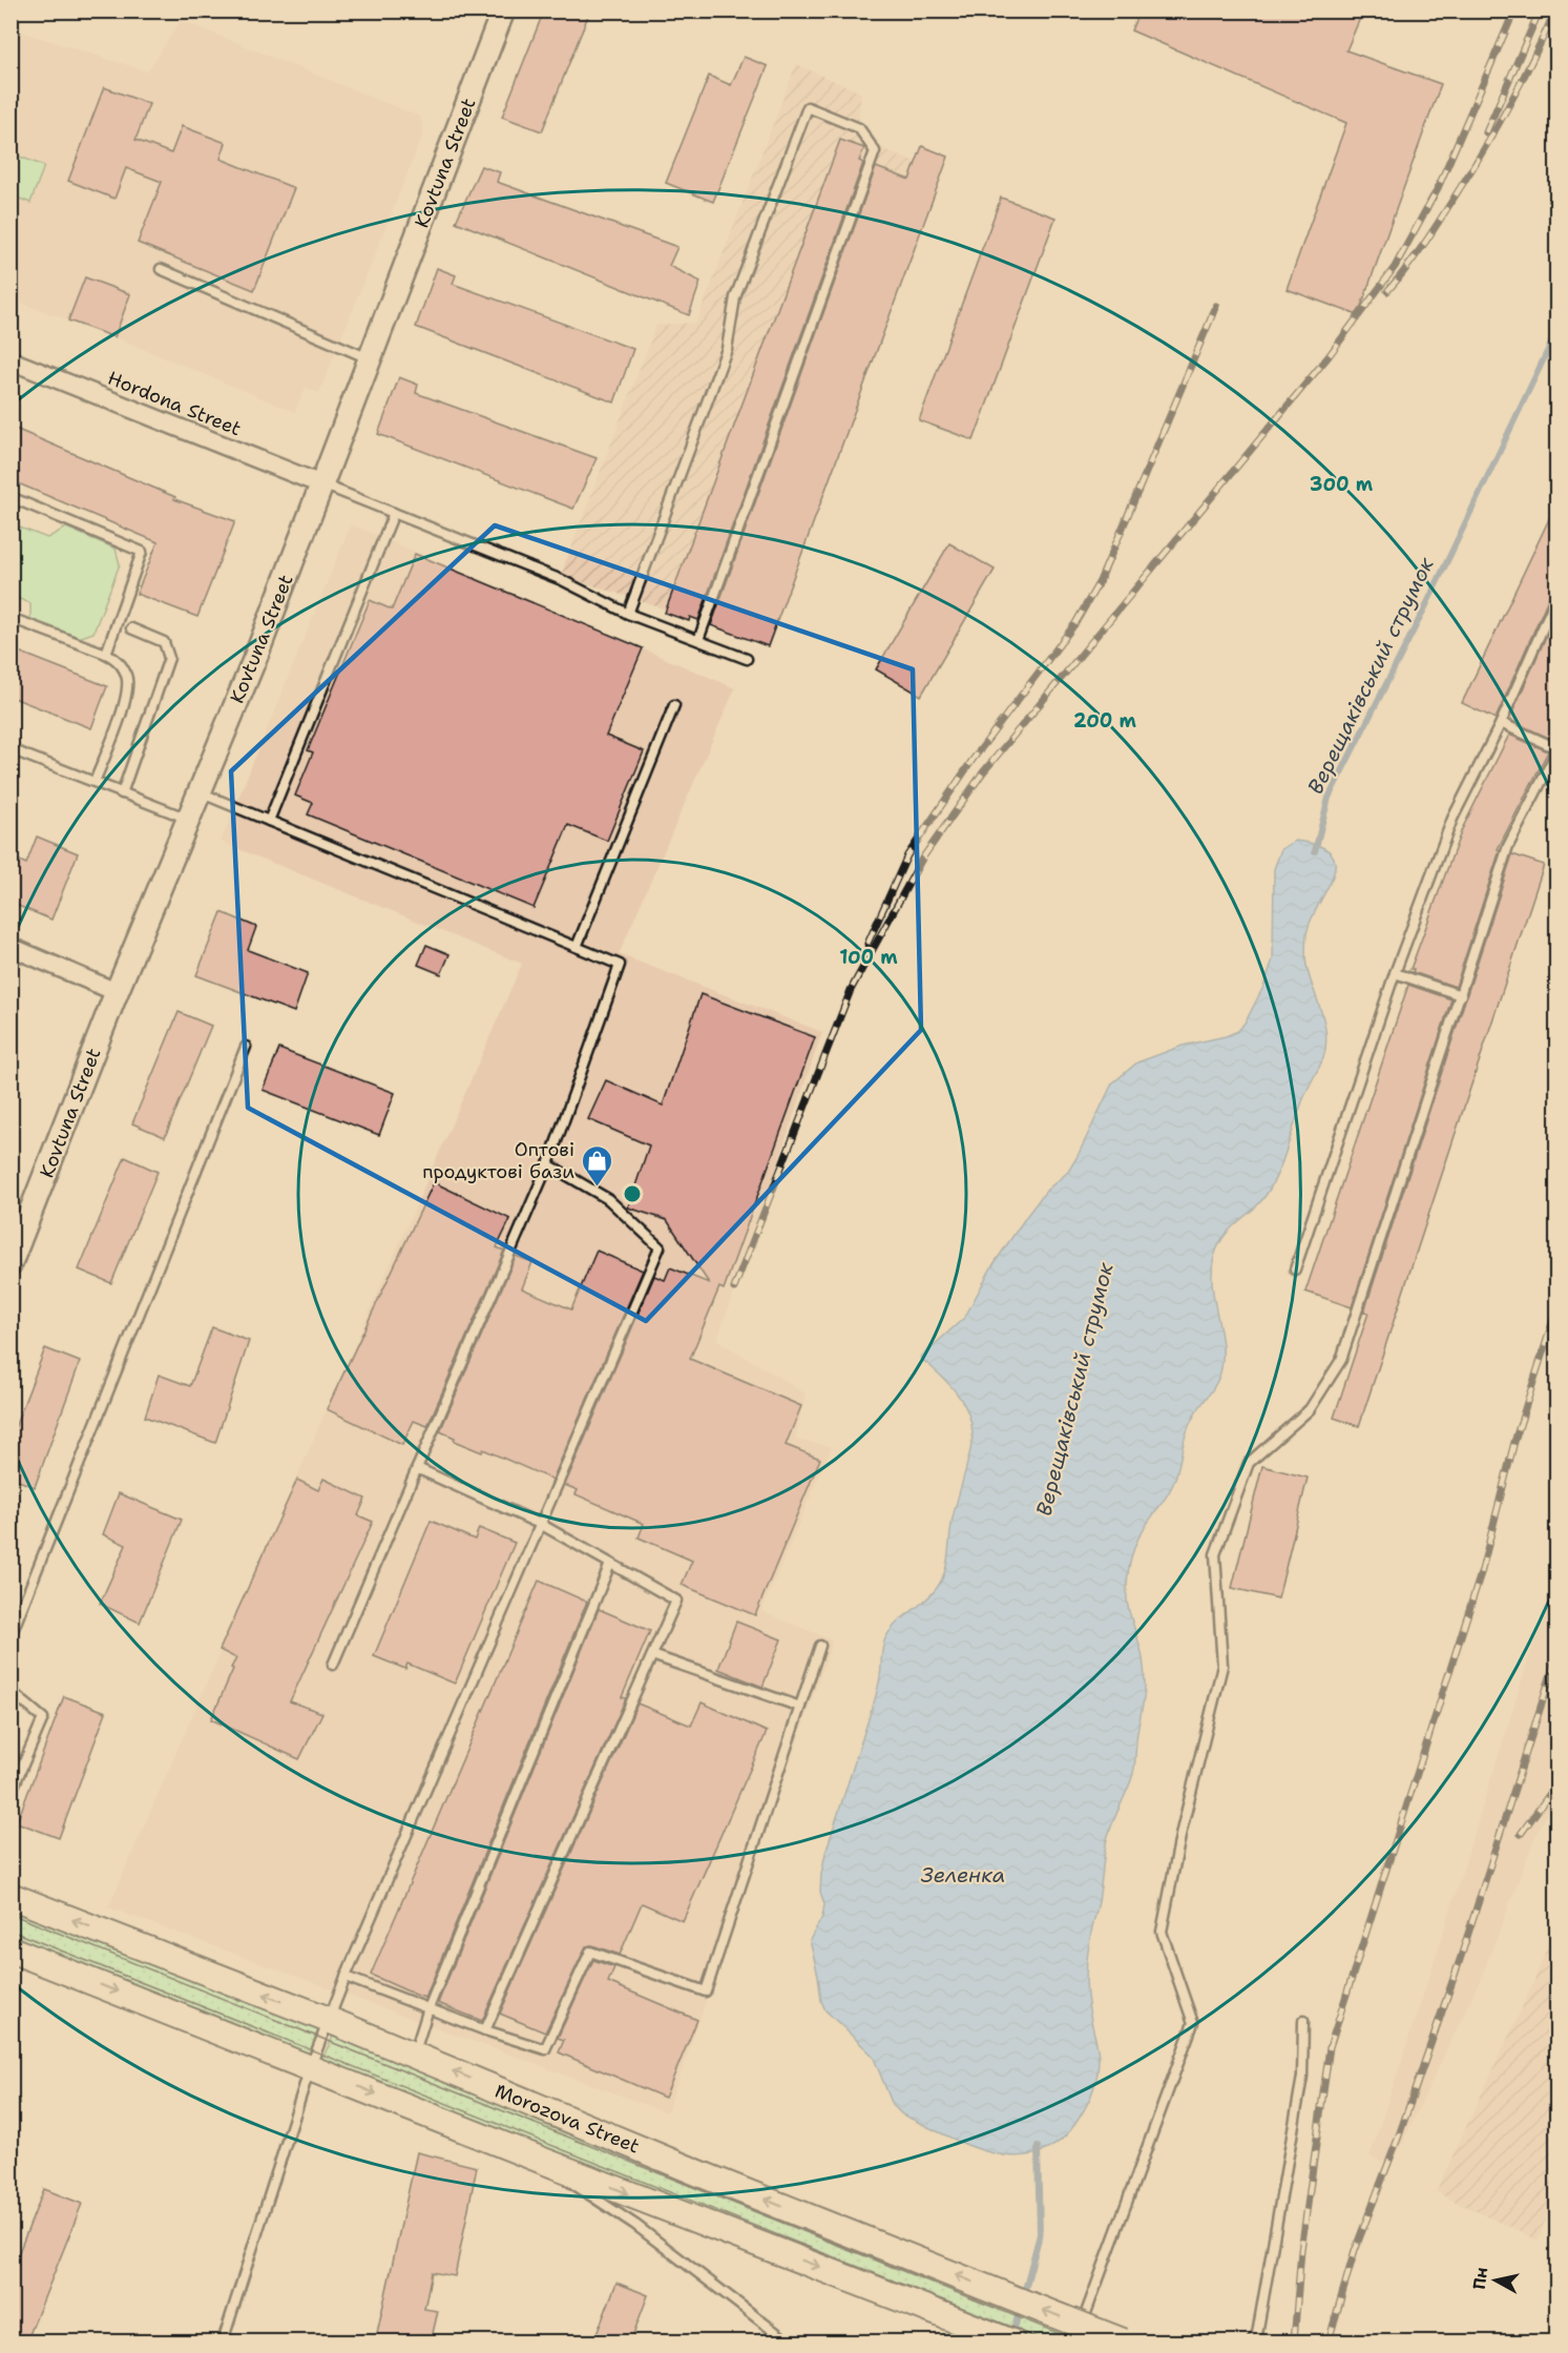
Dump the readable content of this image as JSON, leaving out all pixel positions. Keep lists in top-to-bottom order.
{
  "streets": {
    "main road": ["Morozova Street"],
    "street": ["Kovtuna Street", "Hordona Street"]
  },
  "crossings": [
    ["Kovtuna Street", "Hordona Street"]
  ],
  "water": ["Верещаківський струмок", "Зеленка"],
  "places": {
    "shop": ["Оптові продуктові бази"]
  },
  "north": "left",
  "rings": ["300 m", "200 m", "100 m"]
}
